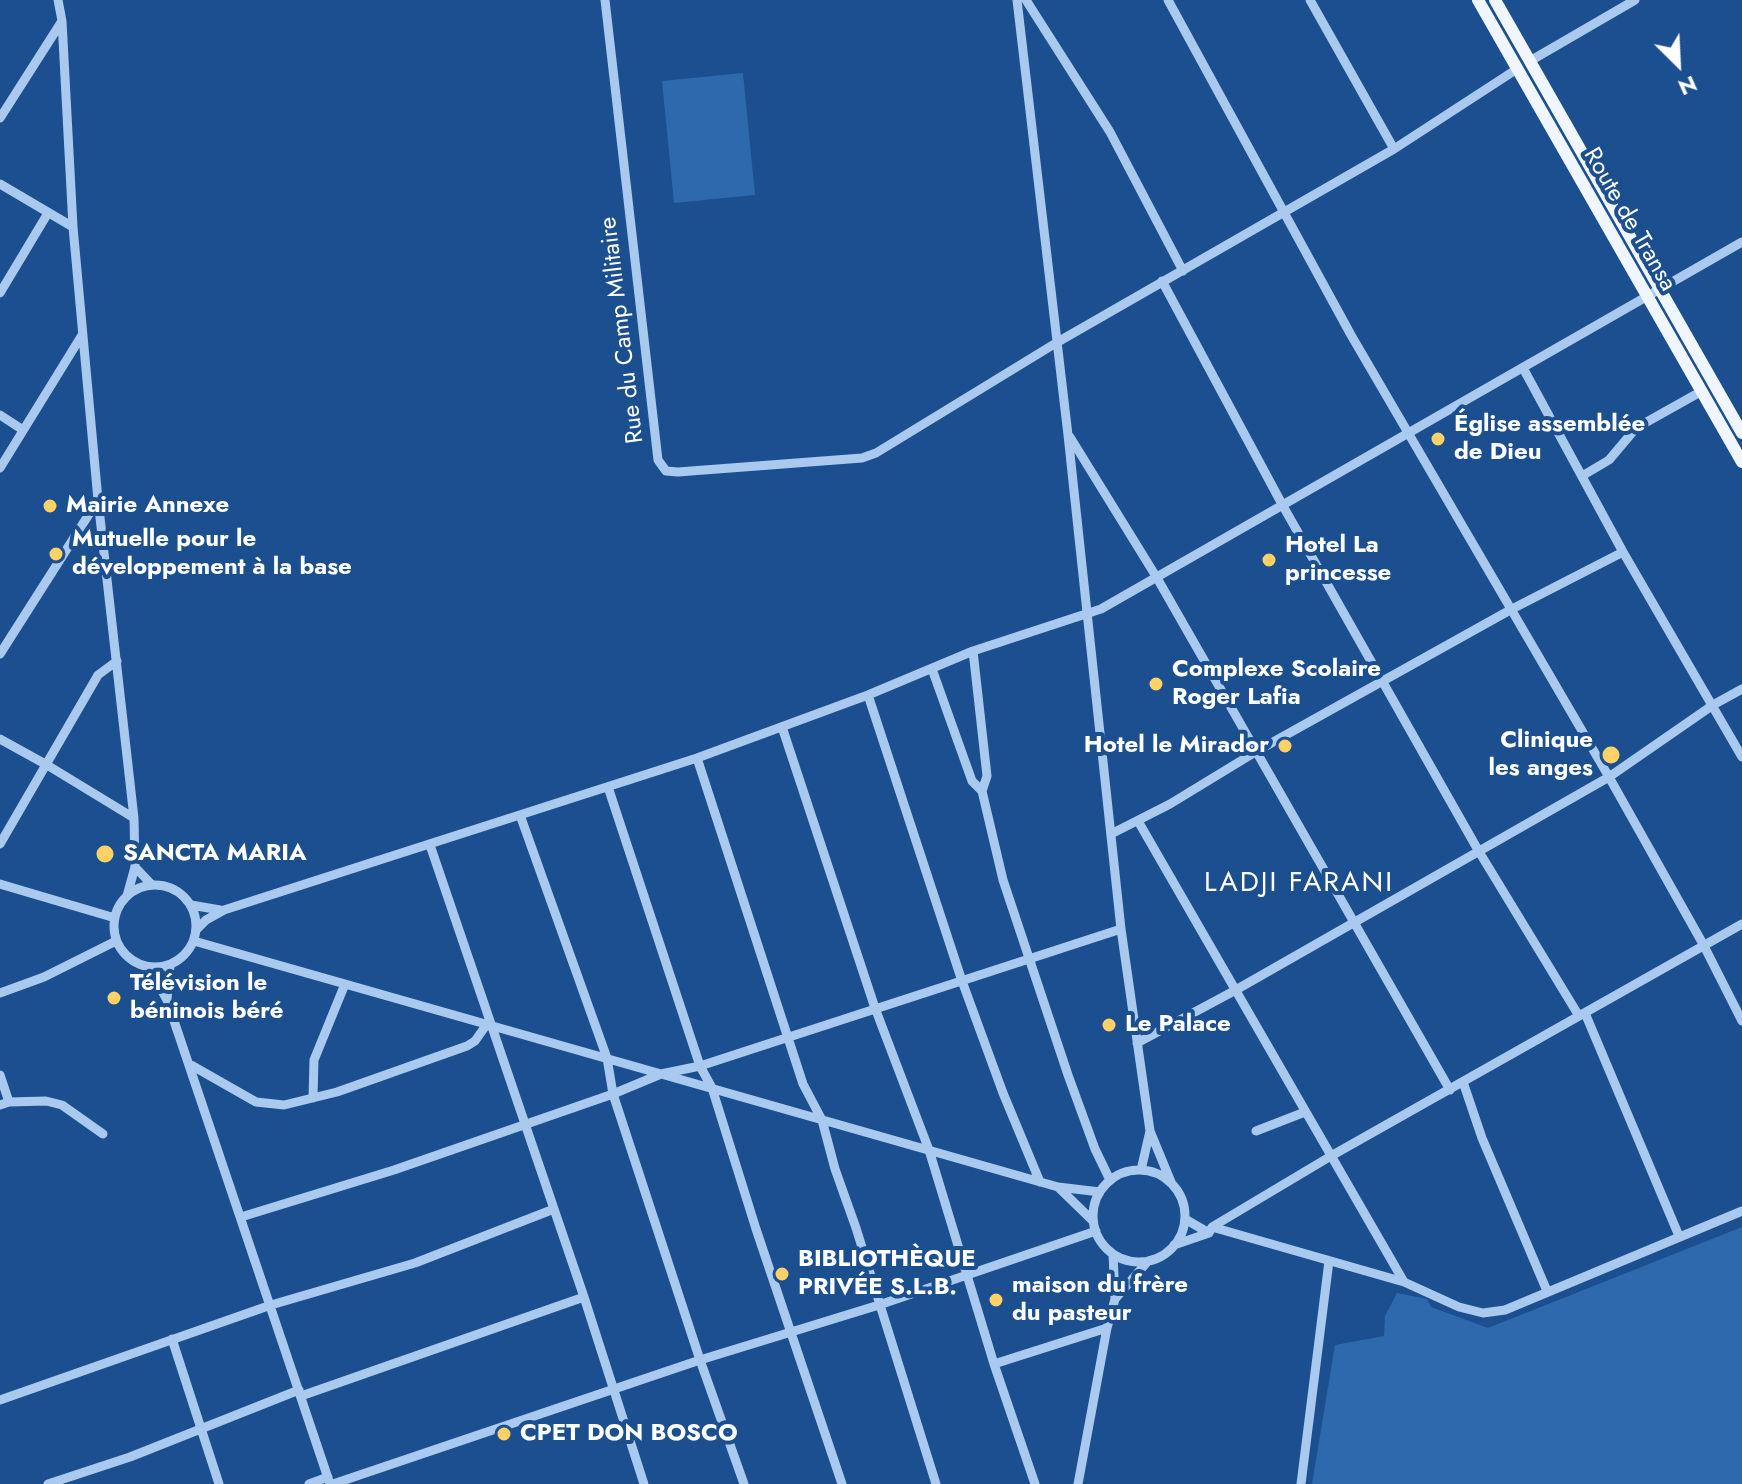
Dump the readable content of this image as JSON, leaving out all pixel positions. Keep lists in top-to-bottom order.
{
  "streets": {
    "main road": ["Route de Transa"],
    "street": ["Rue du Camp Militaire"]
  },
  "districts": ["LADJI FARANI"],
  "places": [
    "Église assemblée de Dieu",
    "Mairie Annexe",
    "Mutuelle pour le développement à la base",
    "Hotel La princesse",
    "Complexe Scolaire Roger Lafia",
    "Hotel le Mirador",
    "Clinique les anges",
    "SANCTA MARIA",
    "Télévision le béninois béré",
    "Le Palace",
    "BIBLIOTHÈQUE PRIVÉE S.L.B.",
    "maison du frère du pasteur",
    "CPET DON BOSCO"
  ],
  "north": "bottom right"
}
